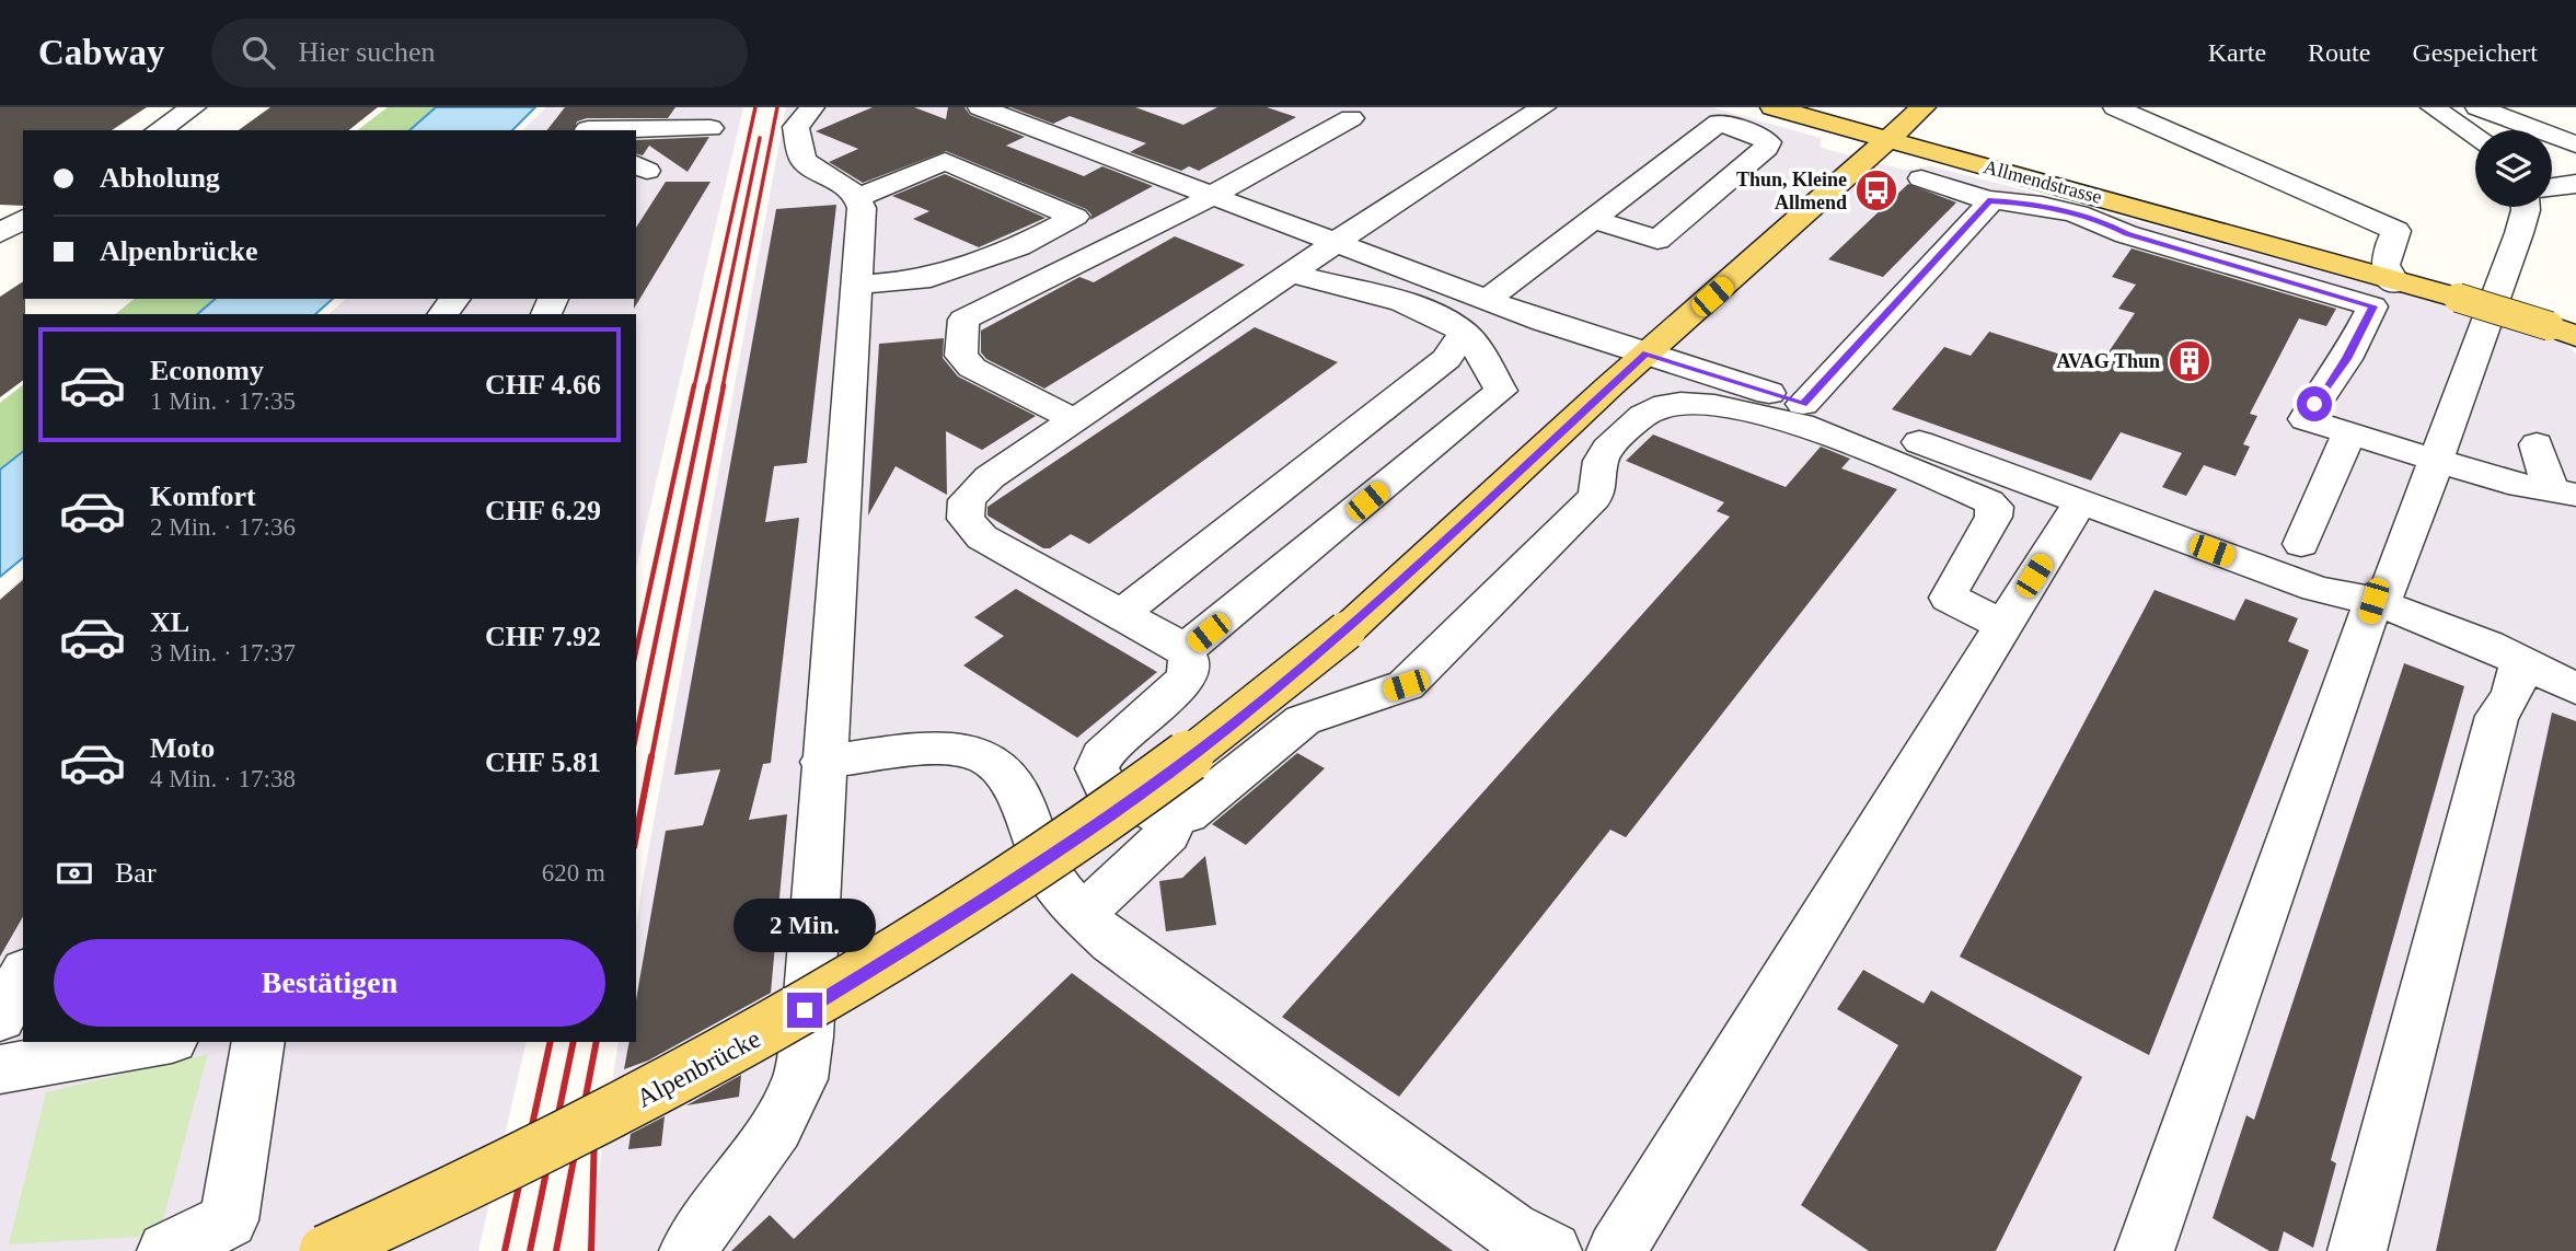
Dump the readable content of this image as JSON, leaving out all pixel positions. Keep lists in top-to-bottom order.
{
  "streets": {
    "main road": ["Allmendstrasse", "Alpenbrücke"]
  },
  "crossings": [
    ["Allmendstrasse", "Alpenbrücke"]
  ],
  "places": {
    "bus stop": ["Thun, Kleine Allmend"],
    "building": ["AVAG Thun"]
  },
  "page": {
    "header": "Cabway",
    "search": "Hier suchen",
    "nav": ["Karte", "Route", "Gespeichert"],
    "banner": ["Abholung", "Alpenbrücke"],
    "list": [
      {
        "name": "Economy",
        "note": "1 Min. · 17:35",
        "value": "CHF 4.66"
      },
      {
        "name": "Komfort",
        "note": "2 Min. · 17:36",
        "value": "CHF 6.29"
      },
      {
        "name": "XL",
        "note": "3 Min. · 17:37",
        "value": "CHF 7.92"
      },
      {
        "name": "Moto",
        "note": "4 Min. · 17:38",
        "value": "CHF 5.81"
      }
    ],
    "pay": ["Bar", "620 m"],
    "bubble": "2 Min.",
    "buttons": "Bestätigen"
  }
}
